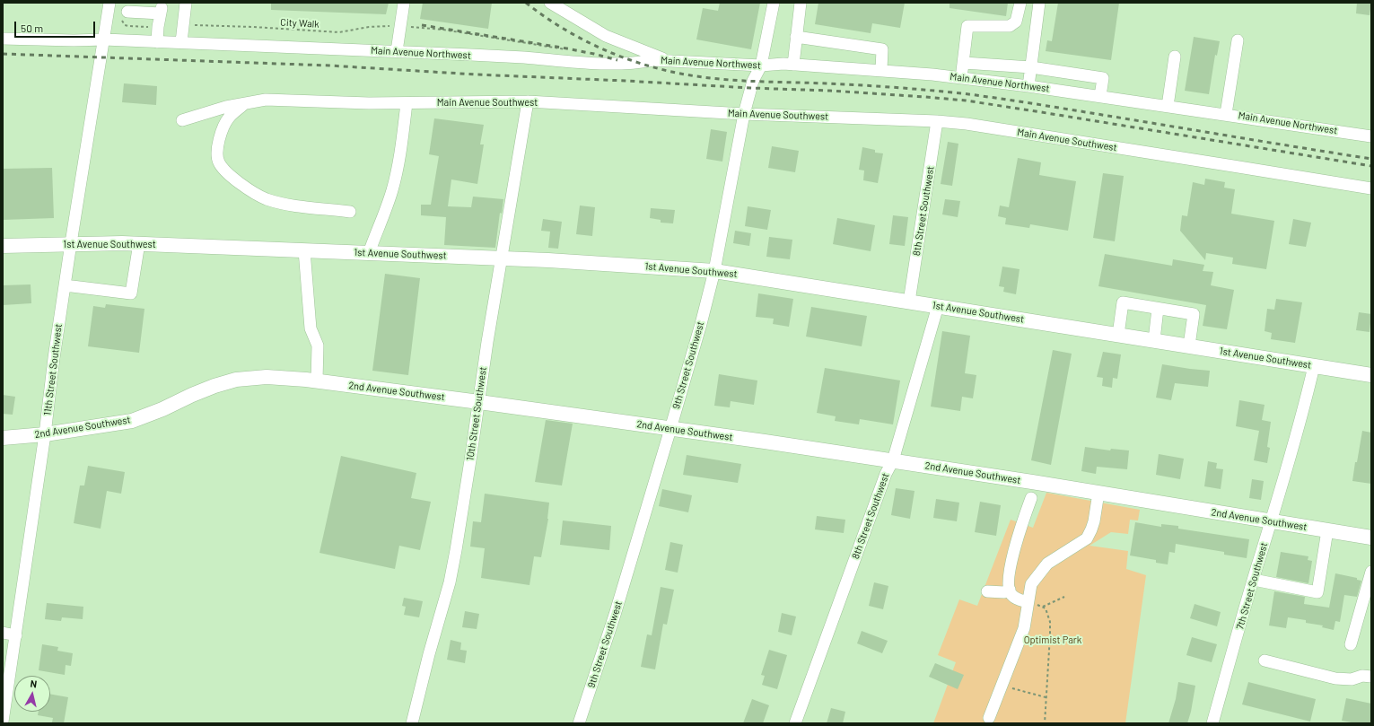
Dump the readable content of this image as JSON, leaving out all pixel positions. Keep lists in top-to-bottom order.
{
  "streets": {
    "main road": ["1st Avenue Southwest", "2nd Avenue Southwest"],
    "street": [
      "Main Avenue Northwest",
      "Main Avenue Southwest",
      "8th Street Southwest",
      "9th Street Southwest",
      "11th Street Southwest",
      "10th Street Southwest",
      "7th Street Southwest"
    ],
    "path": ["City Walk"]
  },
  "crossings": [
    ["Main Avenue Northwest", "9th Street Southwest"],
    ["Main Avenue Northwest", "11th Street Southwest"],
    ["Main Avenue Southwest", "8th Street Southwest"],
    ["Main Avenue Southwest", "9th Street Southwest"],
    ["Main Avenue Southwest", "10th Street Southwest"],
    ["8th Street Southwest", "1st Avenue Southwest"],
    ["8th Street Southwest", "2nd Avenue Southwest"],
    ["1st Avenue Southwest", "9th Street Southwest"],
    ["1st Avenue Southwest", "11th Street Southwest"],
    ["1st Avenue Southwest", "10th Street Southwest"],
    ["1st Avenue Southwest", "7th Street Southwest"],
    ["9th Street Southwest", "2nd Avenue Southwest"],
    ["11th Street Southwest", "2nd Avenue Southwest"],
    ["2nd Avenue Southwest", "10th Street Southwest"],
    ["2nd Avenue Southwest", "7th Street Southwest"]
  ],
  "parks": ["Optimist Park"],
  "scale_bar": "50 m",
  "north": "top"
}
